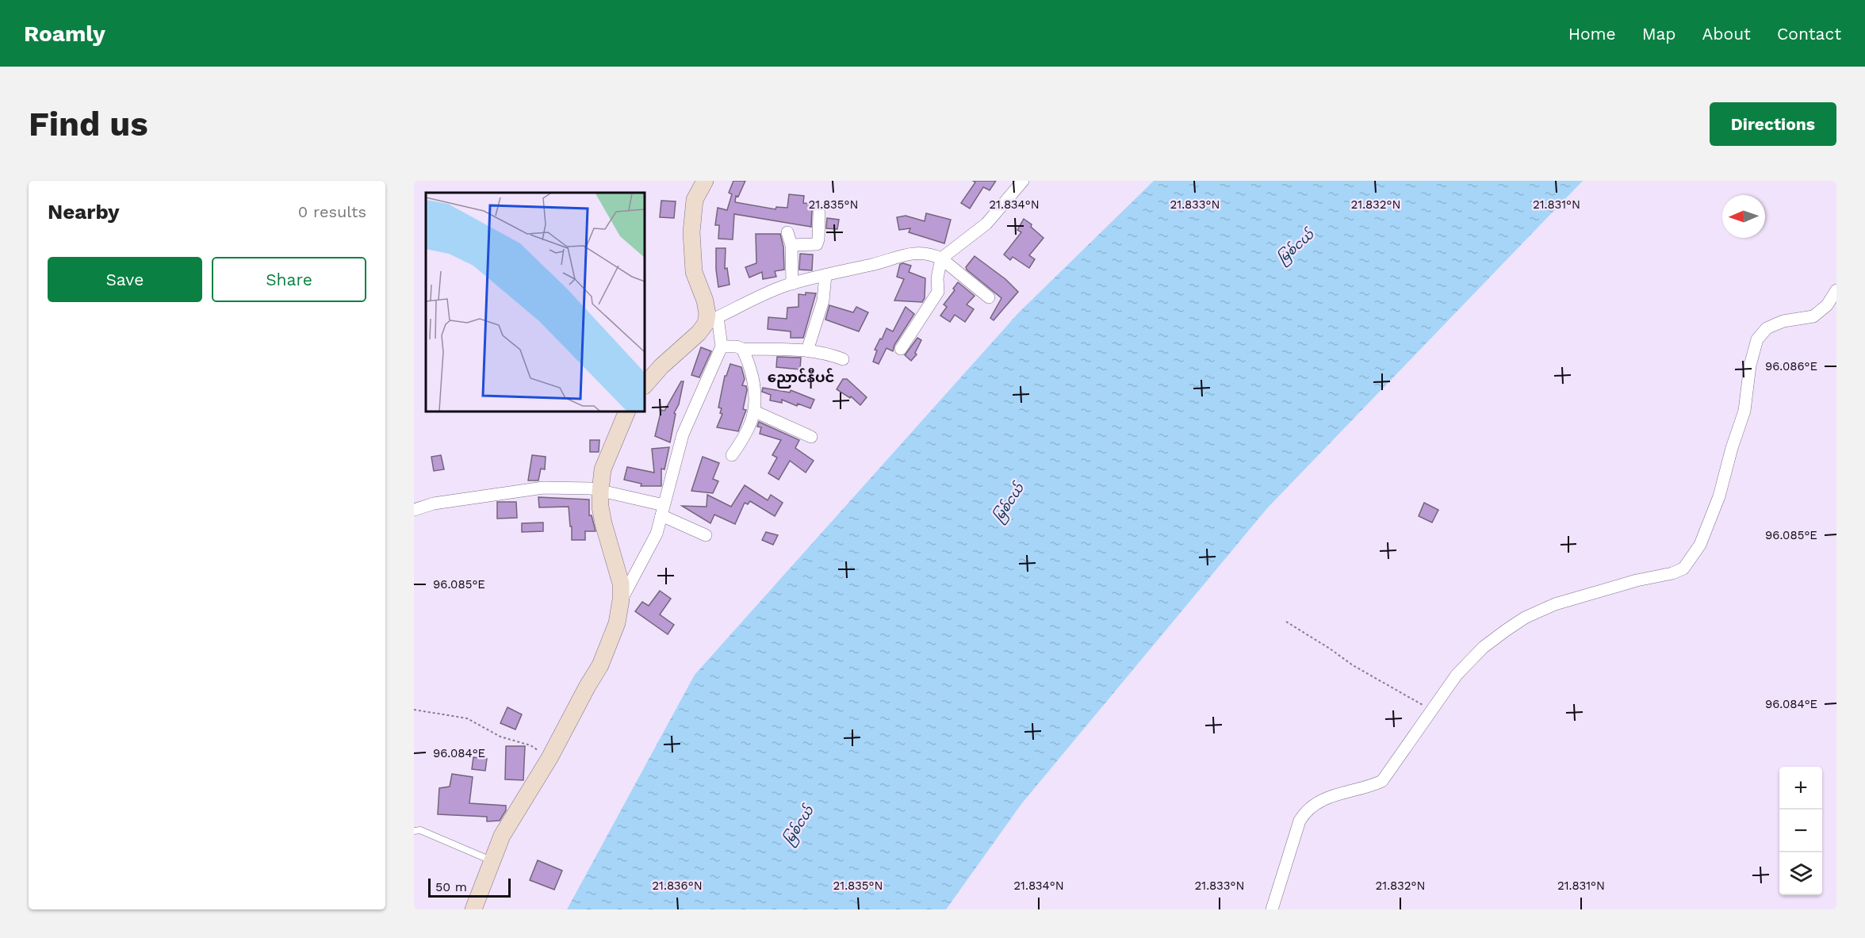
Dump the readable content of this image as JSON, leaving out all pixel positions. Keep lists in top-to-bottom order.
{
  "districts": ["ညောင်နီပင်"],
  "water": ["မြစ်ငယ်"],
  "scale_bar": "50 m",
  "north": "left",
  "page": {
    "header": "Roamly",
    "nav": [
      "Home",
      "Map",
      "About",
      "Contact"
    ],
    "buttons": [
      "Directions",
      ["Save", "Share"]
    ],
    "title": "Find us",
    "heading": ["Nearby", "0 results"],
    "map_buttons": ["+", "−"],
    "scale": "50 m"
  },
  "coordinates": [
    "21.835°N",
    "21.834°N",
    "21.833°N",
    "21.832°N",
    "21.831°N",
    "96.086°E",
    "96.085°E",
    "96.084°E",
    "21.836°N"
  ]
}
